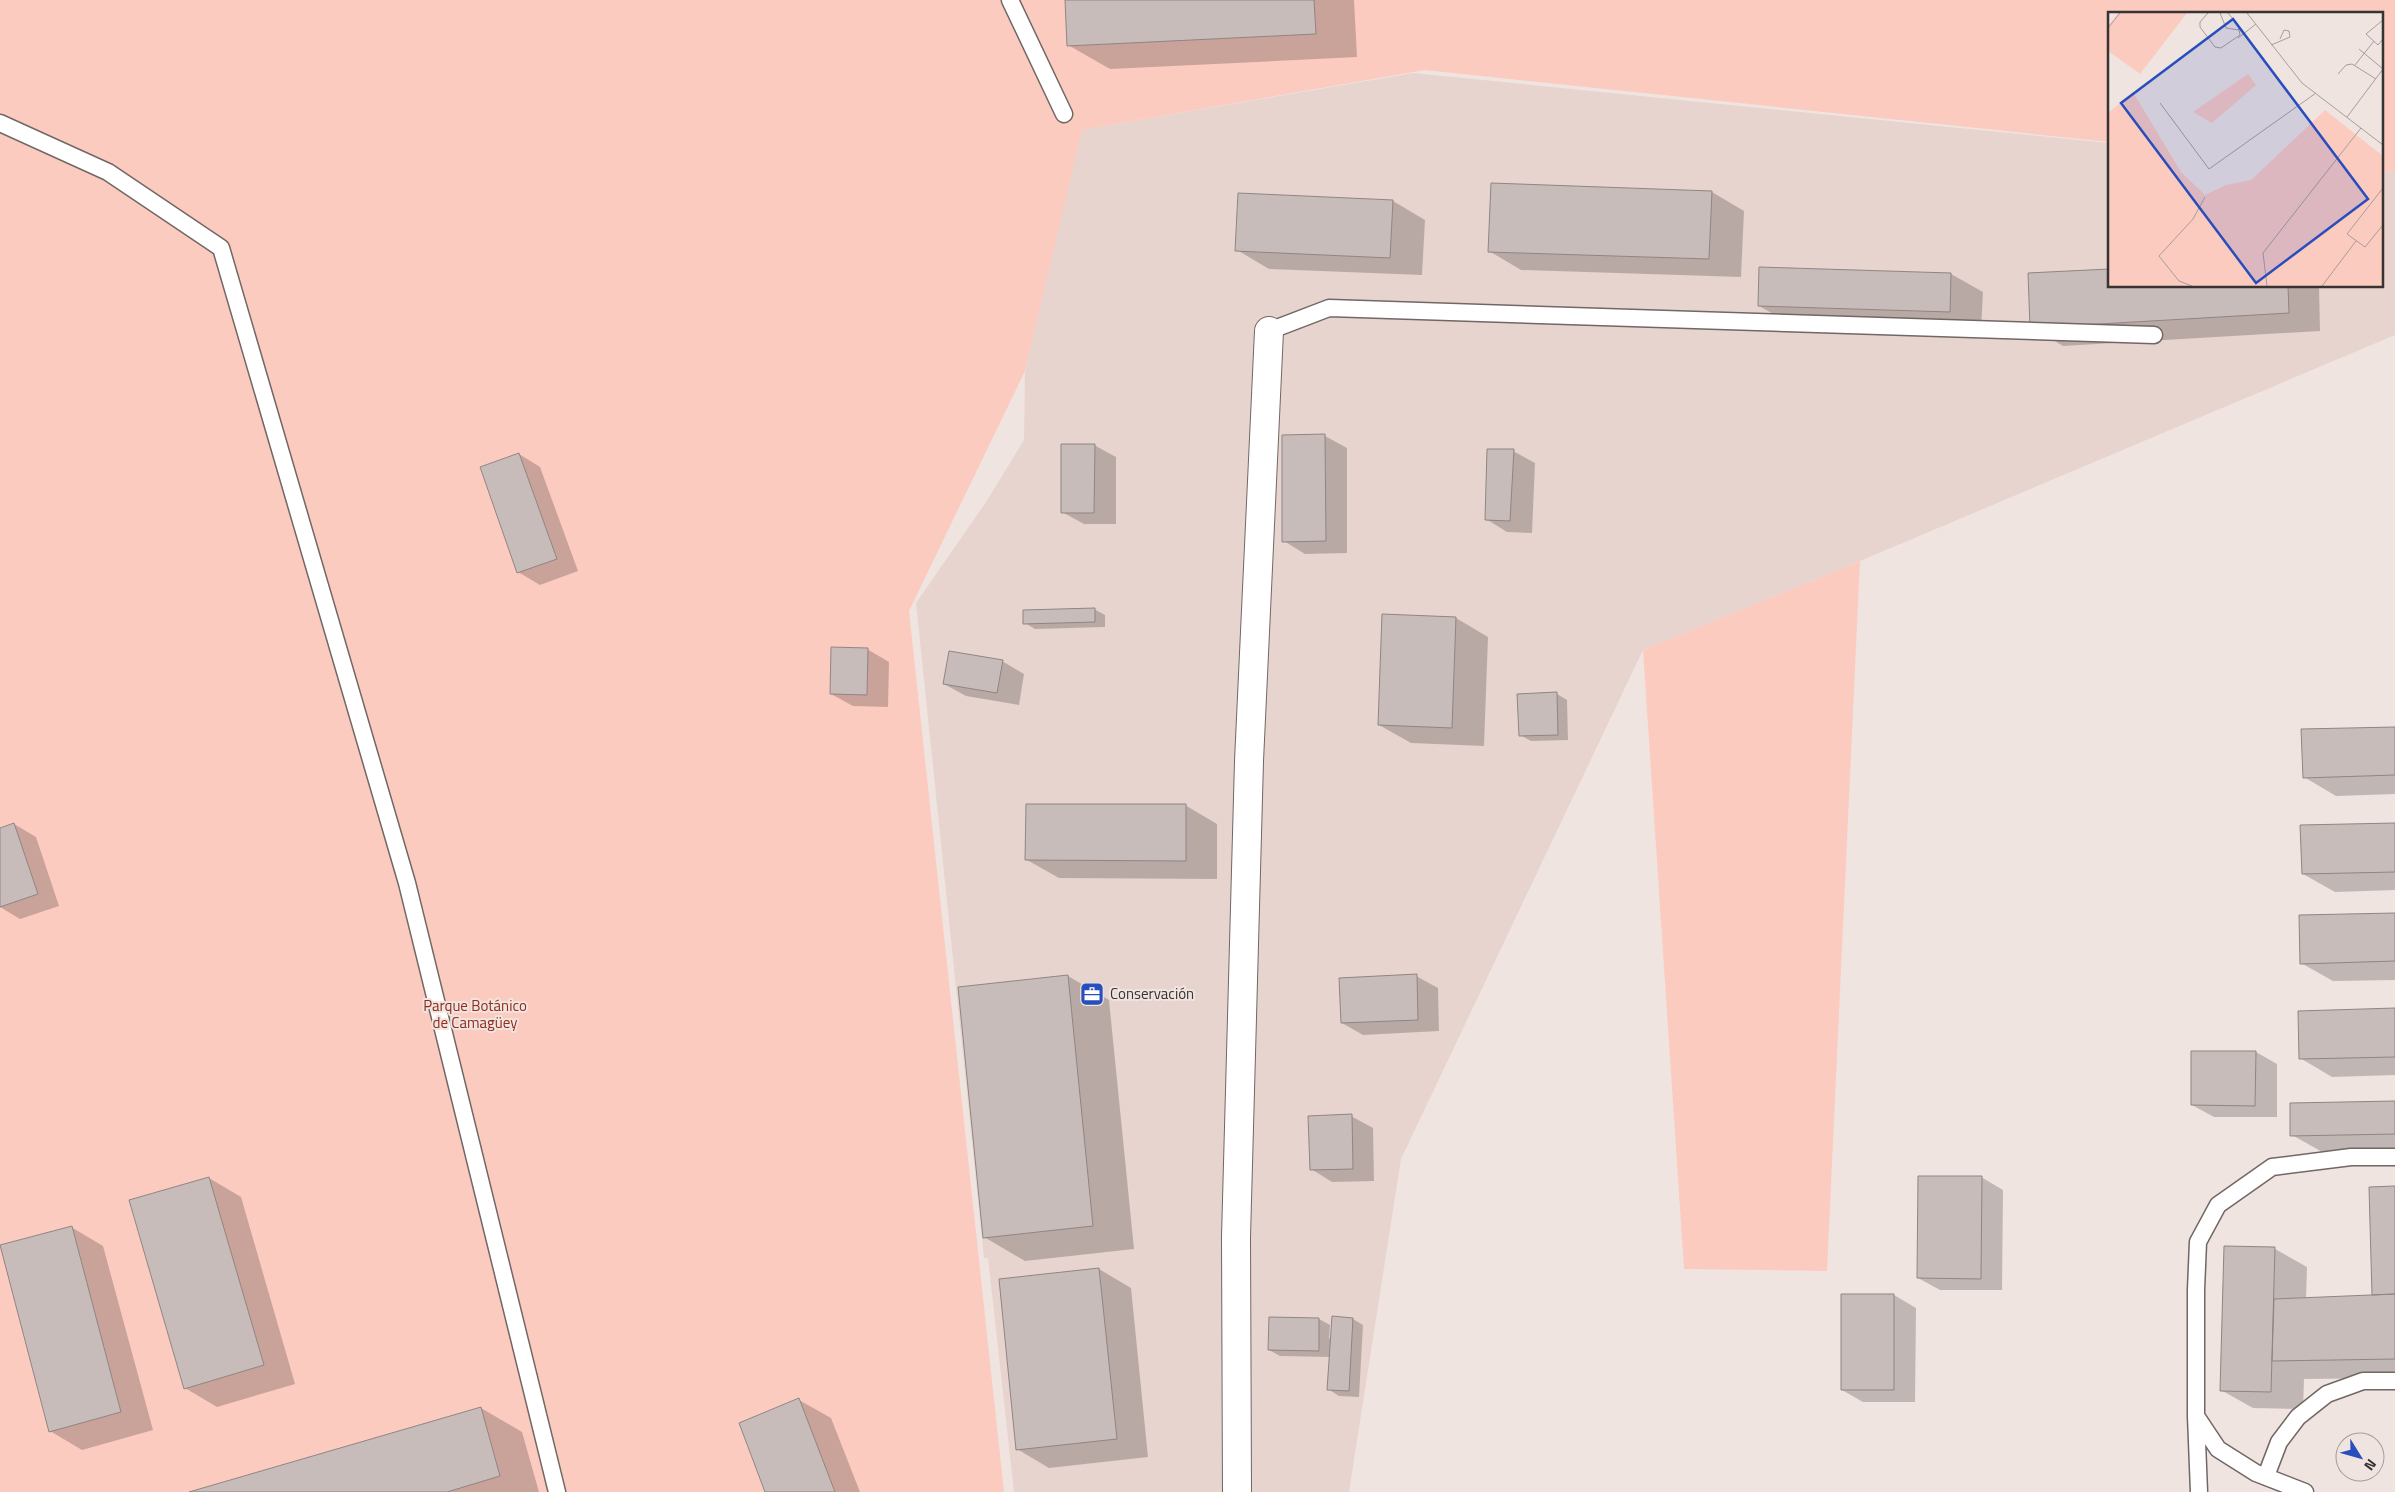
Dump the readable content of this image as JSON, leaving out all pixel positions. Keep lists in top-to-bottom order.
{
  "parks": ["Parque Botánico de Camagüey"],
  "places": {
    "office": ["Conservación"]
  },
  "north": "bottom right"
}
